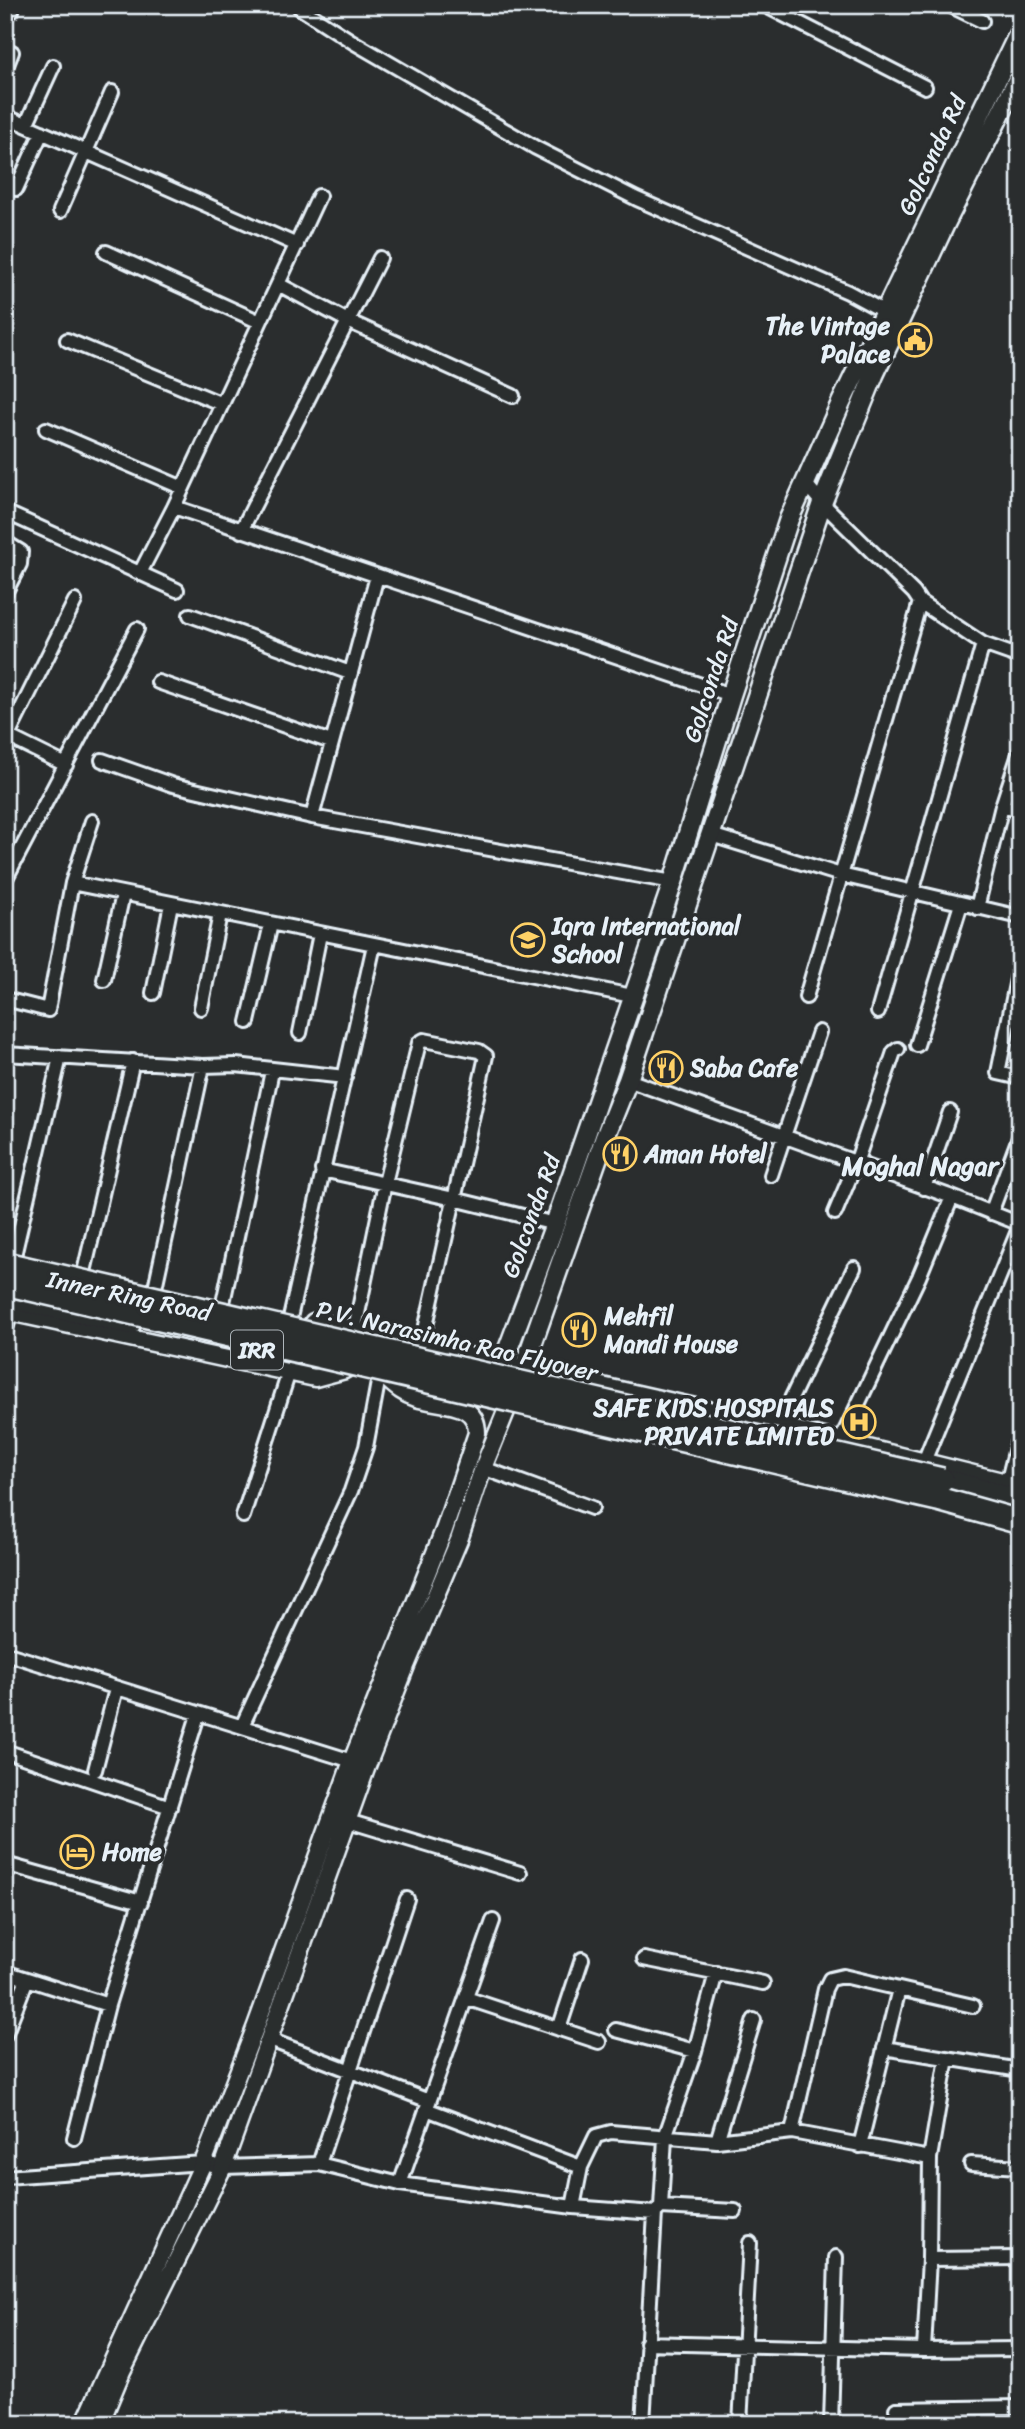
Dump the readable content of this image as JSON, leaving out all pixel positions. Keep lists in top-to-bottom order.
{
  "streets": {
    "highway": ["P.V. Narasimha Rao Flyover"],
    "main road": ["Golconda Rd", "Inner Ring Road", "IRR"]
  },
  "crossings": [
    ["Golconda Rd", "Inner Ring Road"],
    ["Inner Ring Road", "P.V. Narasimha Rao Flyover"]
  ],
  "districts": ["Moghal Nagar"],
  "places": {
    "public building": ["The Vintage Palace"],
    "school or university": ["Iqra International School"],
    "restaurant": ["Saba Cafe", "Aman Hotel", "Mehfil Mandi House"],
    "hospital": ["SAFE KIDS HOSPITALS PRIVATE LIMITED"],
    "hotel": ["Home"]
  }
}
